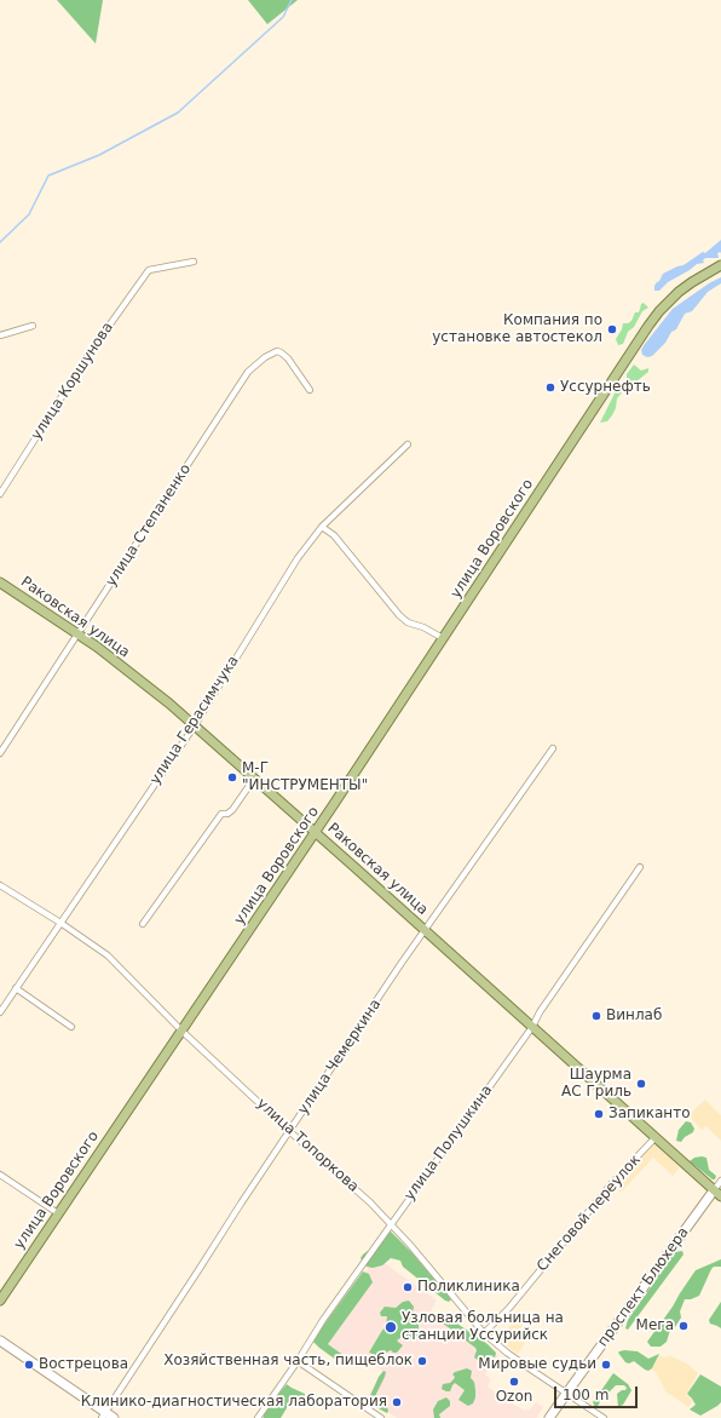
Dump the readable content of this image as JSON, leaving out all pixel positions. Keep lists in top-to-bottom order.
{
  "streets": {
    "main road": ["улица Воровского", "Раковская улица", "проспект Блюхера"],
    "street": [
      "улица Коршунова",
      "улица Степаненко",
      "улица Герасимчука",
      "улица Чемеркина",
      "улица Полушкина",
      "улица Топоркова",
      "Снеговой переулок"
    ]
  },
  "crossings": [
    ["улица Степаненко", "Раковская улица"],
    ["улица Воровского", "Раковская улица"],
    ["улица Воровского", "улица Топоркова"],
    ["Раковская улица", "улица Герасимчука"],
    ["Раковская улица", "улица Чемеркина"],
    ["Раковская улица", "улица Полушкина"],
    ["Раковская улица", "Снеговой переулок"],
    ["Раковская улица", "проспект Блюхера"],
    ["улица Герасимчука", "улица Топоркова"],
    ["улица Чемеркина", "улица Топоркова"],
    ["улица Полушкина", "улица Топоркова"],
    ["улица Топоркова", "Снеговой переулок"],
    ["улица Топоркова", "проспект Блюхера"]
  ],
  "places": [
    "Компания по установке автостекол",
    "Уссурнефть",
    "М-Г \"ИНСТРУМЕНТЫ\"",
    "Винлаб",
    "Шаурма АС Гриль",
    "Запиканто",
    "Поликлиника",
    "Мега",
    "Узловая больница на станции Уссурийск",
    "Хозяйственная часть, пищеблок",
    "Вострецова",
    "Мировые судьи",
    "Ozon",
    "Клинико-диагностическая лаборатория"
  ],
  "scale_bar": "100 m"
}
